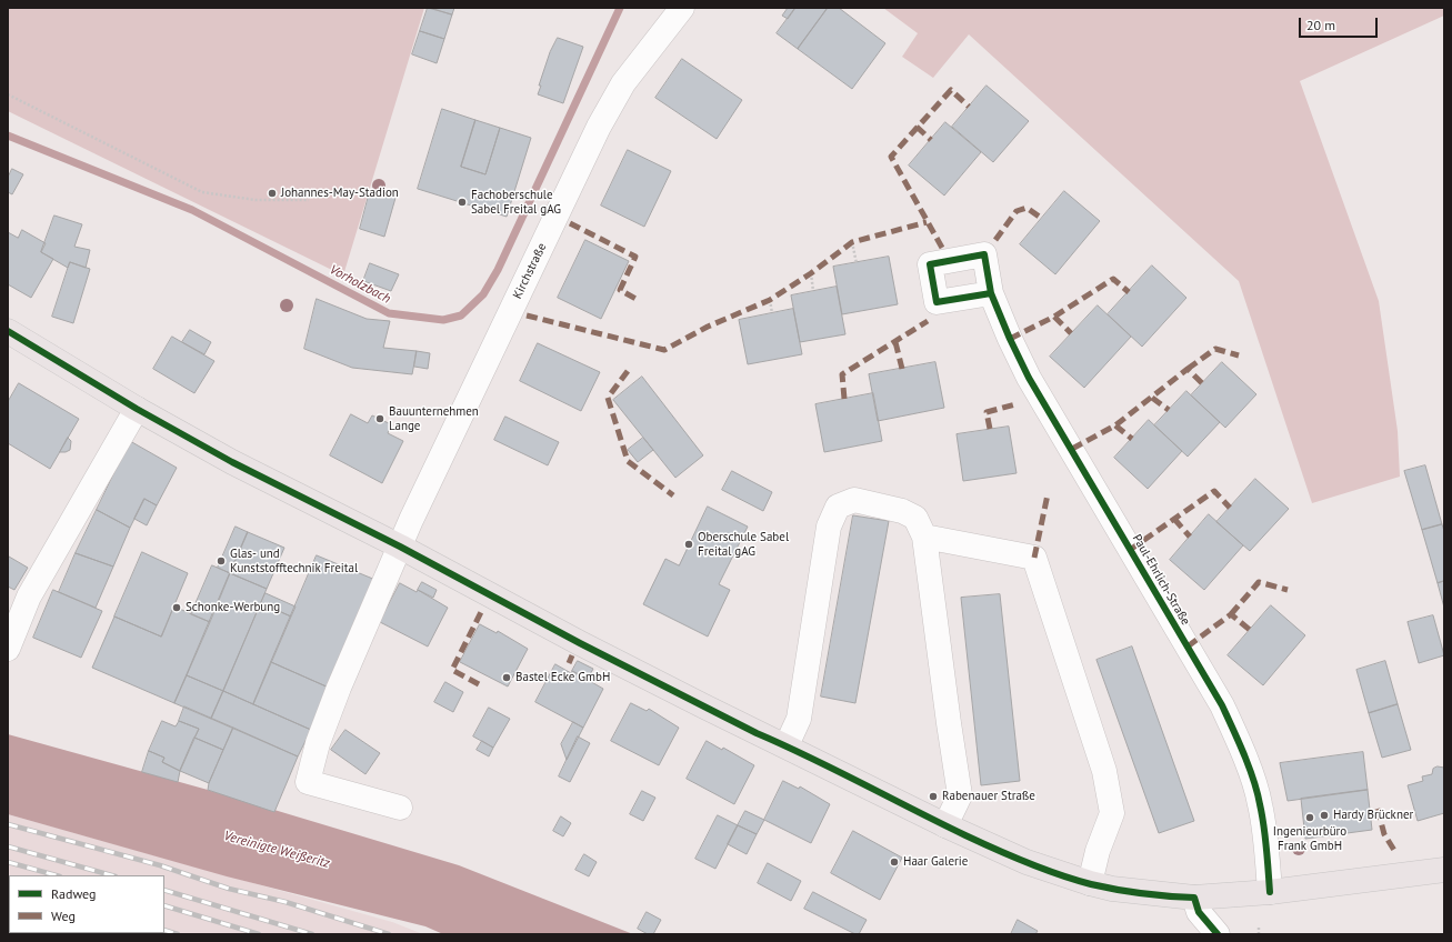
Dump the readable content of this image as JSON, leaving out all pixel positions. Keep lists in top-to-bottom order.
{
  "streets": {
    "street": ["Kirchstraße", "Paul-Ehrlich-Straße"]
  },
  "water": ["Vorholzbach", "Vereinigte Weißeritz"],
  "places": [
    "Johannes-May-Stadion",
    "Fachoberschule Sabel Freital gAG",
    "Bauunternehmen Lange",
    "Oberschule Sabel Freital gAG",
    "Glas- und Kunststofftechnik Freital",
    "Schonke-Werbung",
    "Bastel Ecke GmbH",
    "Rabenauer Straße",
    "Hardy Brückner",
    "Ingenieurbüro Frank GmbH",
    "Haar Galerie"
  ],
  "legend": ["Radweg", "Weg"],
  "scale_bar": "20 m"
}
